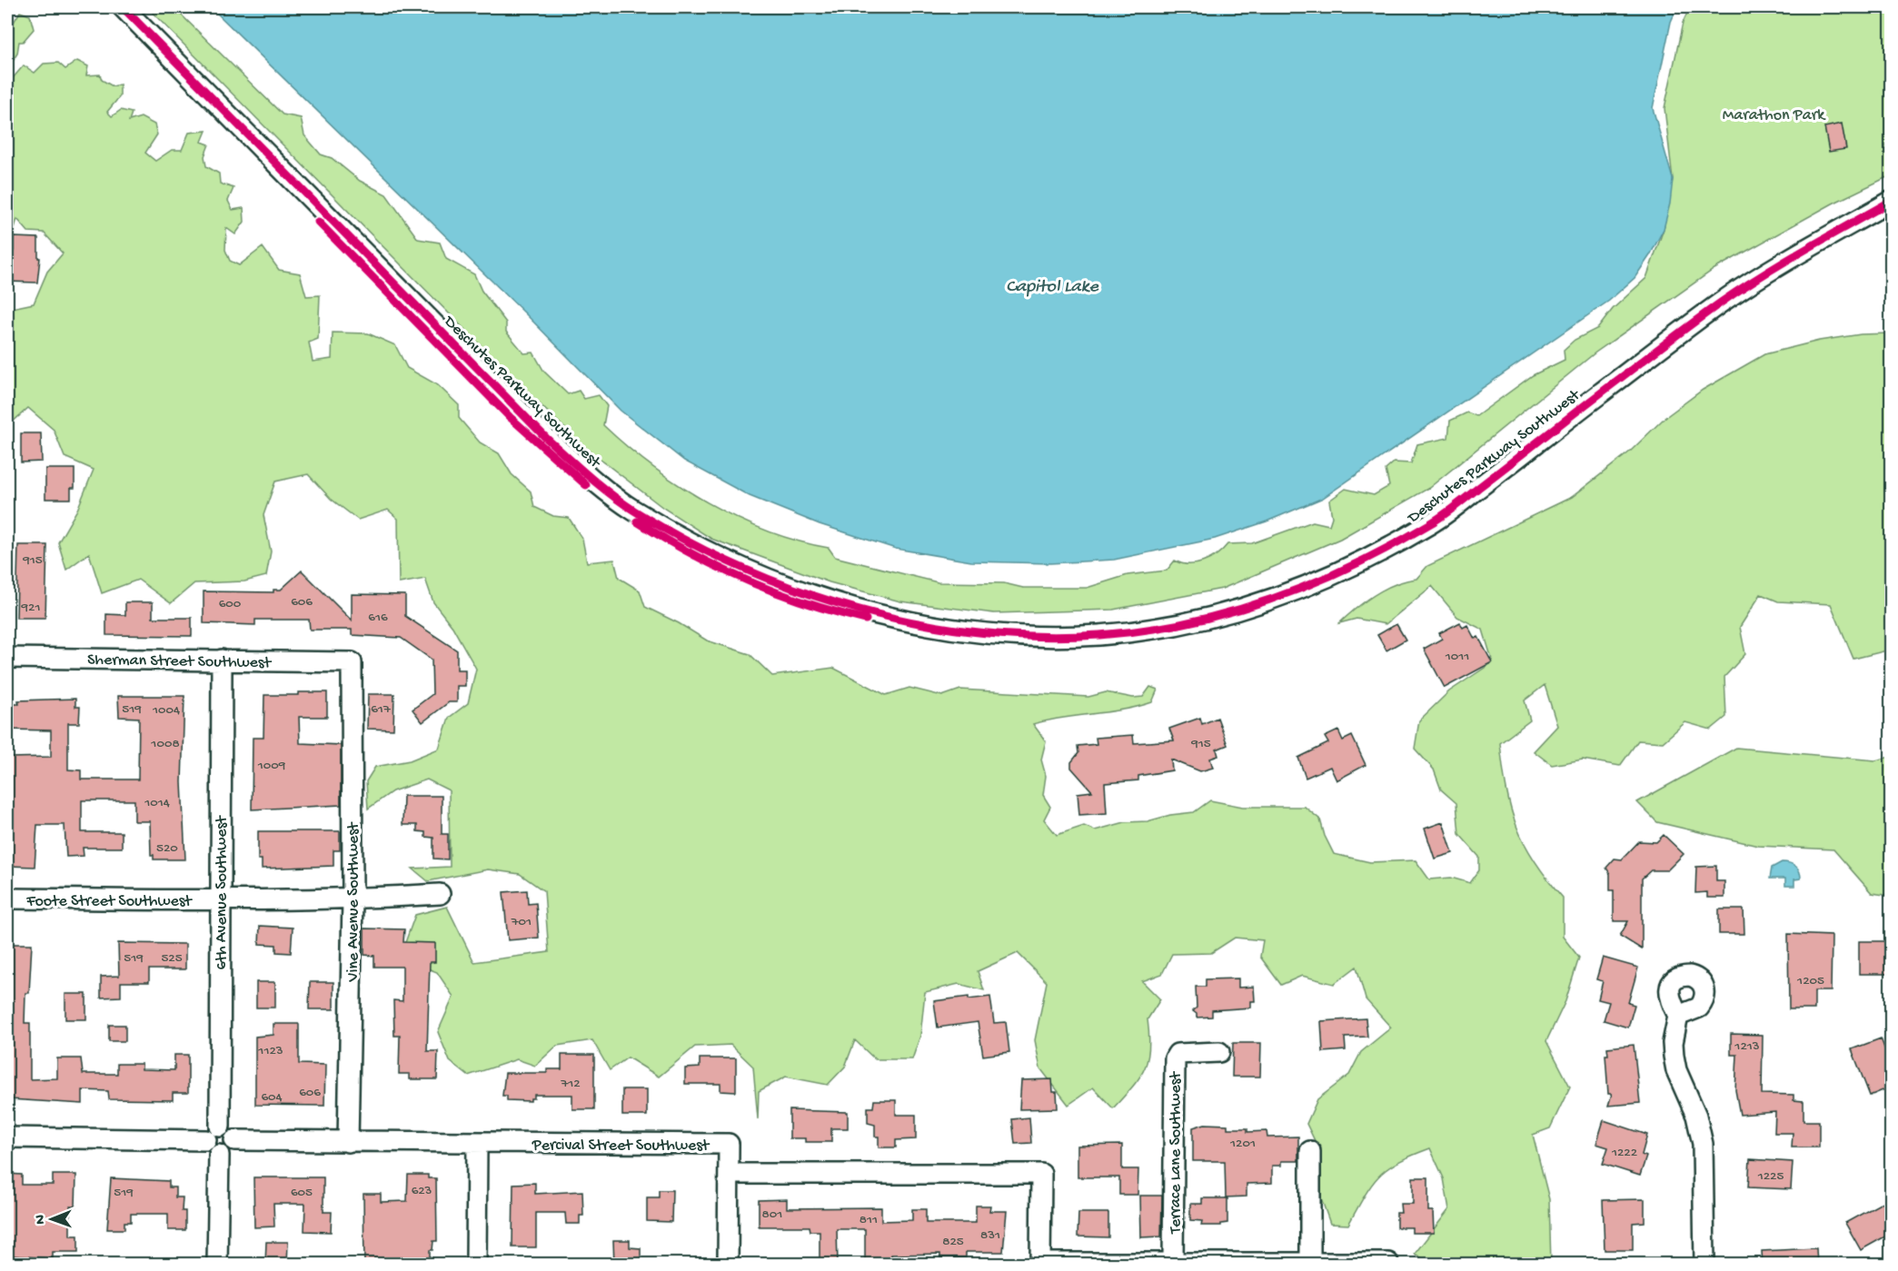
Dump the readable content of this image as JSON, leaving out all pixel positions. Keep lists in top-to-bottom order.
{
  "streets": {
    "street": [
      "Deschutes Parkway Southwest",
      "Sherman Street Southwest",
      "6th Avenue Southwest",
      "Foote Street Southwest",
      "Vine Avenue Southwest",
      "Percival Street Southwest",
      "Terrace Lane Southwest"
    ]
  },
  "crossings": [
    ["Sherman Street Southwest", "6th Avenue Southwest"],
    ["Sherman Street Southwest", "Vine Avenue Southwest"],
    ["6th Avenue Southwest", "Foote Street Southwest"],
    ["6th Avenue Southwest", "Percival Street Southwest"],
    ["Foote Street Southwest", "Vine Avenue Southwest"],
    ["Vine Avenue Southwest", "Percival Street Southwest"]
  ],
  "water": ["Capitol Lake"],
  "parks": ["Marathon Park"],
  "house_numbers": [
    "915",
    "606",
    "600",
    "921",
    "616",
    "1011",
    "519",
    "617",
    "1004",
    "1008",
    "915",
    "1009",
    "1014",
    "520",
    "701",
    "519",
    "525",
    "1205",
    "1213",
    "1123",
    "712",
    "606",
    "604",
    "1201",
    "1222",
    "1225",
    "623",
    "519",
    "605",
    "801",
    "811",
    "831",
    "825"
  ],
  "north": "left"
}
